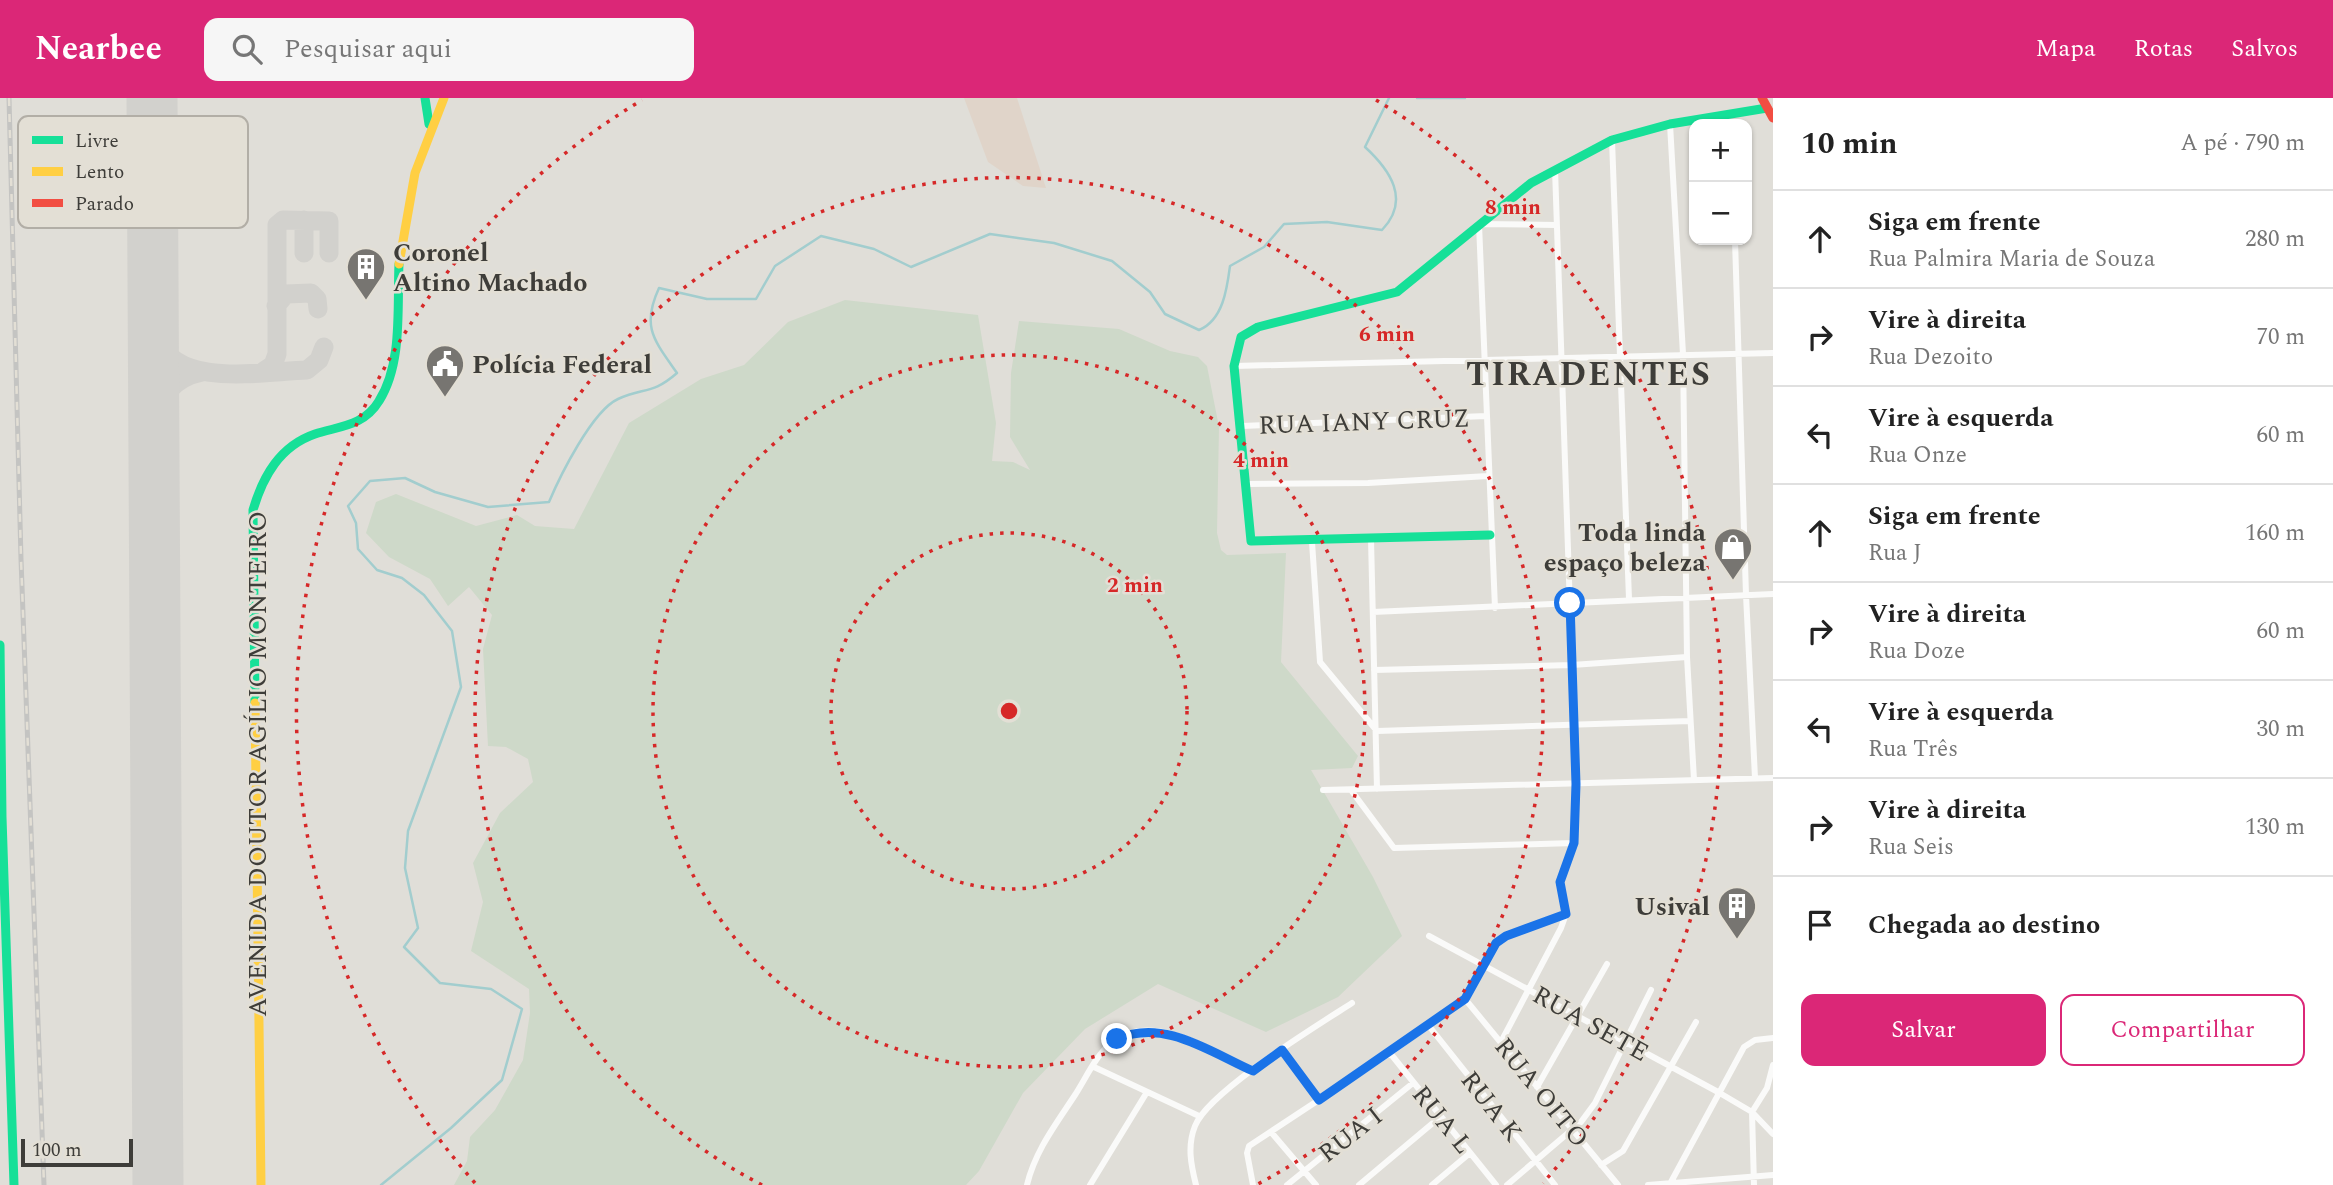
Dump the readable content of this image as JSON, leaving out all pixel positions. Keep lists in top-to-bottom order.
{
  "streets": {
    "street": [
      "RUA IANY CRUZ",
      "AVENIDA DOUTOR AGÍLIO MONTEIRO",
      "RUA SETE",
      "RUA OITO",
      "RUA K",
      "RUA L",
      "RUA I"
    ]
  },
  "crossings": [
    ["RUA L", "RUA I"]
  ],
  "districts": ["TIRADENTES"],
  "places": {
    "building": ["Coronel Altino Machado", "Usival"],
    "public building": ["Polícia Federal"],
    "shop": ["Toda linda espaço beleza"]
  },
  "legend": ["Livre", "Lento", "Parado"],
  "scale_bar": "100 m",
  "page": {
    "header": "Nearbee",
    "search": "Pesquisar aqui",
    "nav": ["Mapa", "Rotas", "Salvos"],
    "heading": ["10 min", "A pé · 790 m"],
    "map_buttons": ["+", "−"],
    "list": [
      ["Siga em frente", "Rua Palmira Maria de Souza", "280 m"],
      ["Vire à direita", "Rua Dezoito", "70 m"],
      ["Vire à esquerda", "Rua Onze", "60 m"],
      ["Siga em frente", "Rua J", "160 m"],
      ["Vire à direita", "Rua Doze", "60 m"],
      ["Vire à esquerda", "Rua Três", "30 m"],
      ["Vire à direita", "Rua Seis", "130 m"],
      "Chegada ao destino"
    ],
    "buttons": ["Salvar", "Compartilhar"],
    "scale": "100 m"
  },
  "rings": [
    "8 min",
    "6 min",
    "4 min",
    "2 min"
  ]
}
